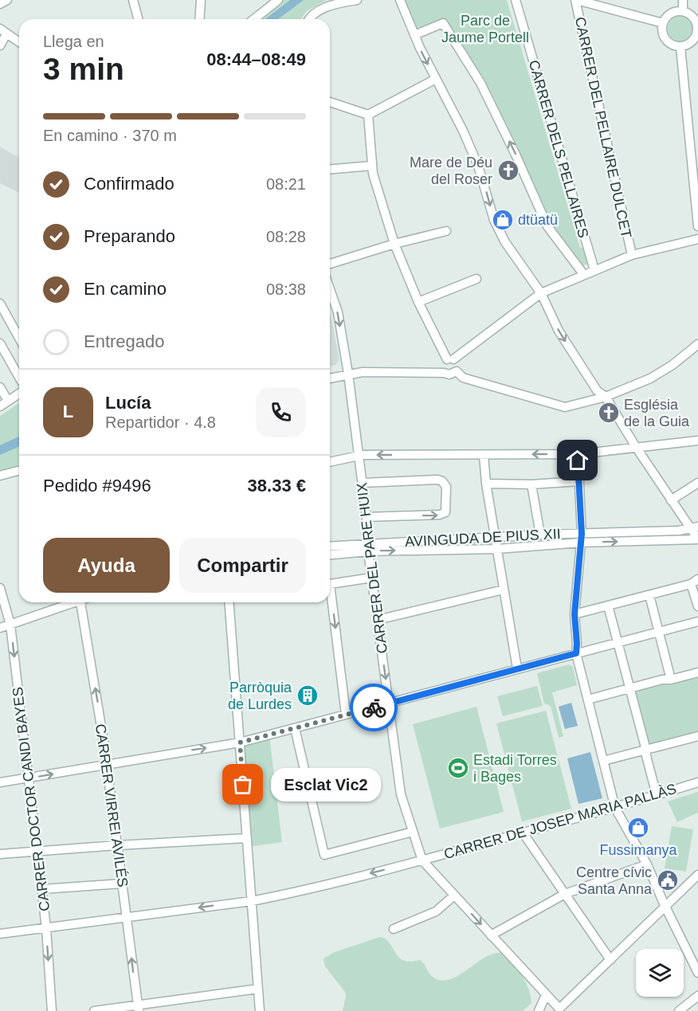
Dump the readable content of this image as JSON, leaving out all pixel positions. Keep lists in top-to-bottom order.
{
  "streets": {
    "street": [
      "CARRER DEL PELLAIRE DULCET",
      "CARRER DELS PELLAIRES",
      "AVINGUDA DE PIUS XII",
      "CARRER DEL PARE HUIX",
      "CARRER DOCTOR CANDI BAYES",
      "CARRER VIRREI AVILÉS",
      "CARRER DE JOSEP MARIA PALLÀS"
    ]
  },
  "crossings": [
    ["AVINGUDA DE PIUS XII", "CARRER DEL PARE HUIX"],
    ["CARRER DEL PARE HUIX", "CARRER DE JOSEP MARIA PALLÀS"],
    ["CARRER DOCTOR CANDI BAYES", "CARRER DE JOSEP MARIA PALLÀS"],
    ["CARRER VIRREI AVILÉS", "CARRER DE JOSEP MARIA PALLÀS"]
  ],
  "one_way": ["CARRER DOCTOR CANDI BAYES", "CARRER VIRREI AVILÉS"],
  "parks": ["Parc de Jaume Portell"],
  "places": {
    "church": ["Mare de Déu del Roser", "Església de la Guia"],
    "shop": ["dtüatü", "Fussimanya"],
    "building": ["Parròquia de Lurdes"],
    "sports": ["Estadi Torres i Bages"],
    "other": ["Esclat Vic2"],
    "public building": ["Centre cívic Santa Anna"]
  },
  "page": {
    "heading": ["3 min", "Llega en", "08:44–08:49"],
    "panel": [
      "Lucía",
      "Repartidor · 4.8",
      "Pedido #9496",
      "38.33 €"
    ],
    "bar": "En camino · 370 m",
    "list": [
      ["Confirmado", "08:21"],
      ["Preparando", "08:28"],
      ["En camino", "08:38"],
      "Entregado"
    ],
    "round": "L",
    "buttons": ["Ayuda", "Compartir"],
    "bubble": "Esclat Vic2"
  }
}
